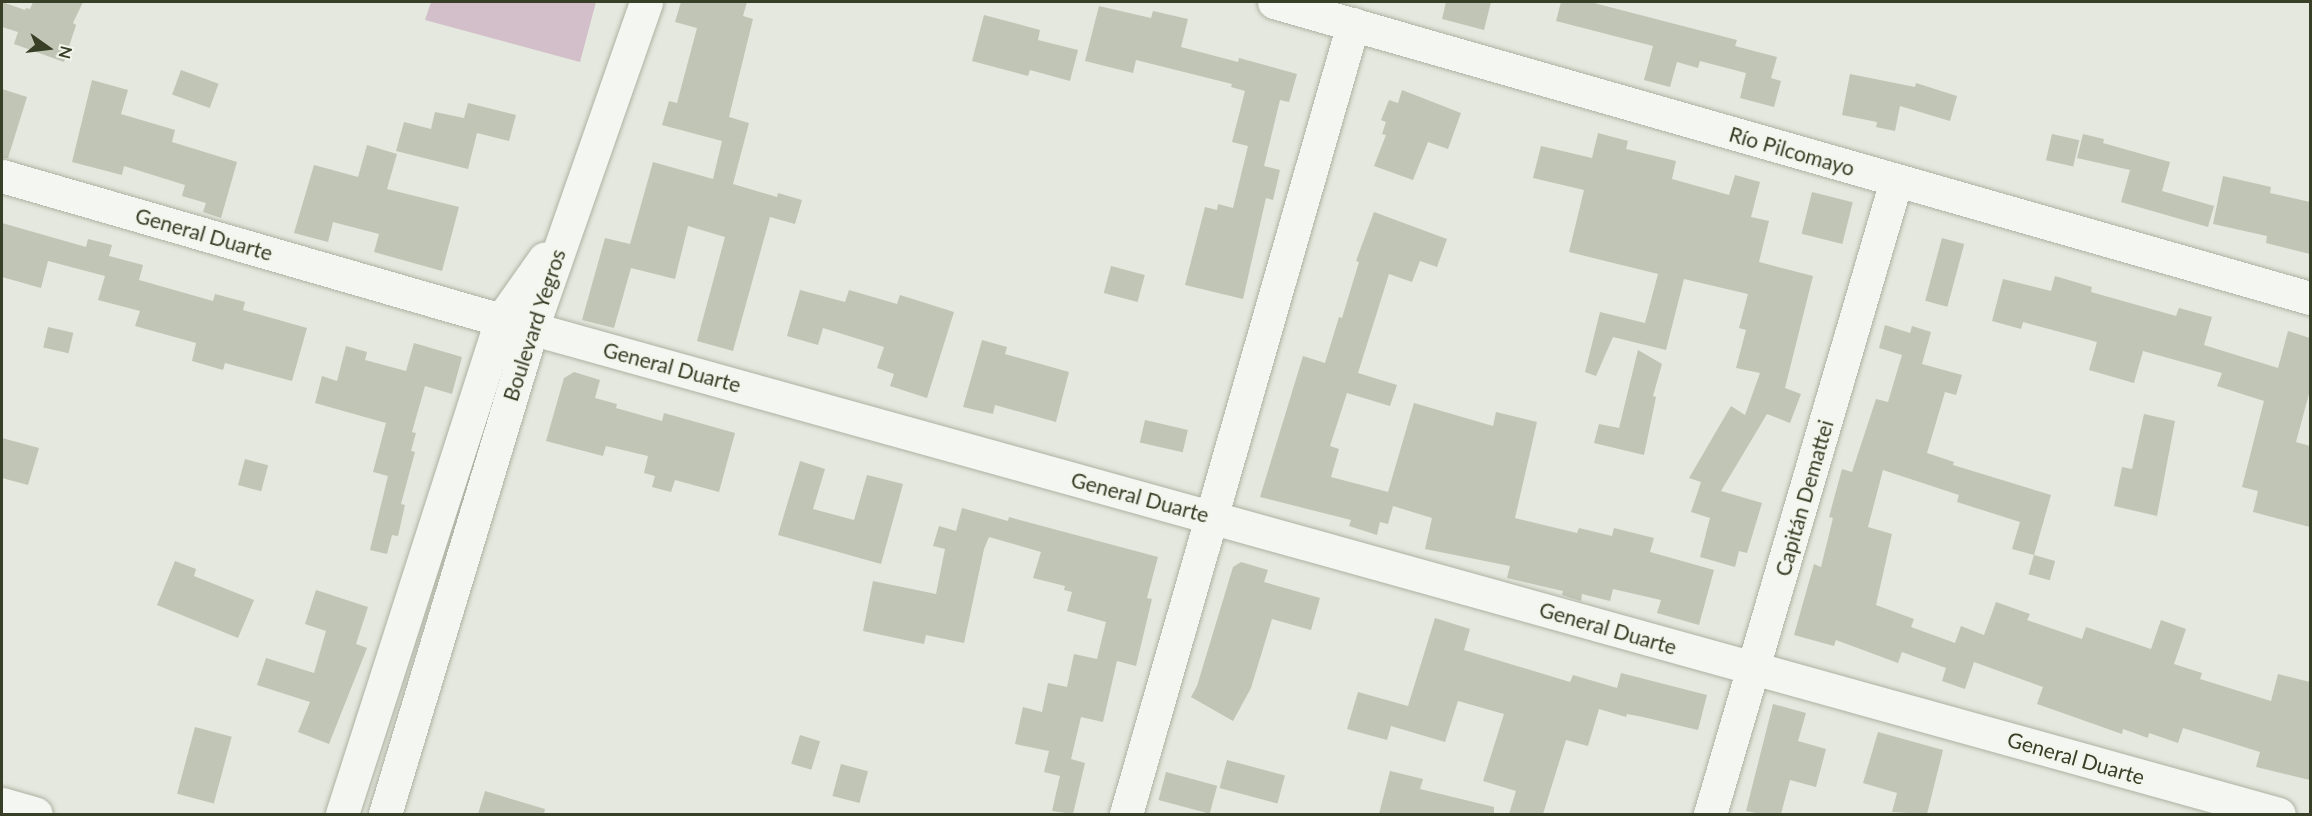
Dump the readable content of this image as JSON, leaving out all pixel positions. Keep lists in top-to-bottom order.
{
  "streets": {
    "street": [
      "Río Pilcomayo",
      "General Duarte",
      "Boulevard Yegros",
      "Capitán Demattei"
    ]
  },
  "crossings": [
    ["Río Pilcomayo", "Capitán Demattei"],
    ["General Duarte", "Boulevard Yegros"],
    ["General Duarte", "Capitán Demattei"]
  ],
  "north": "right"
}
